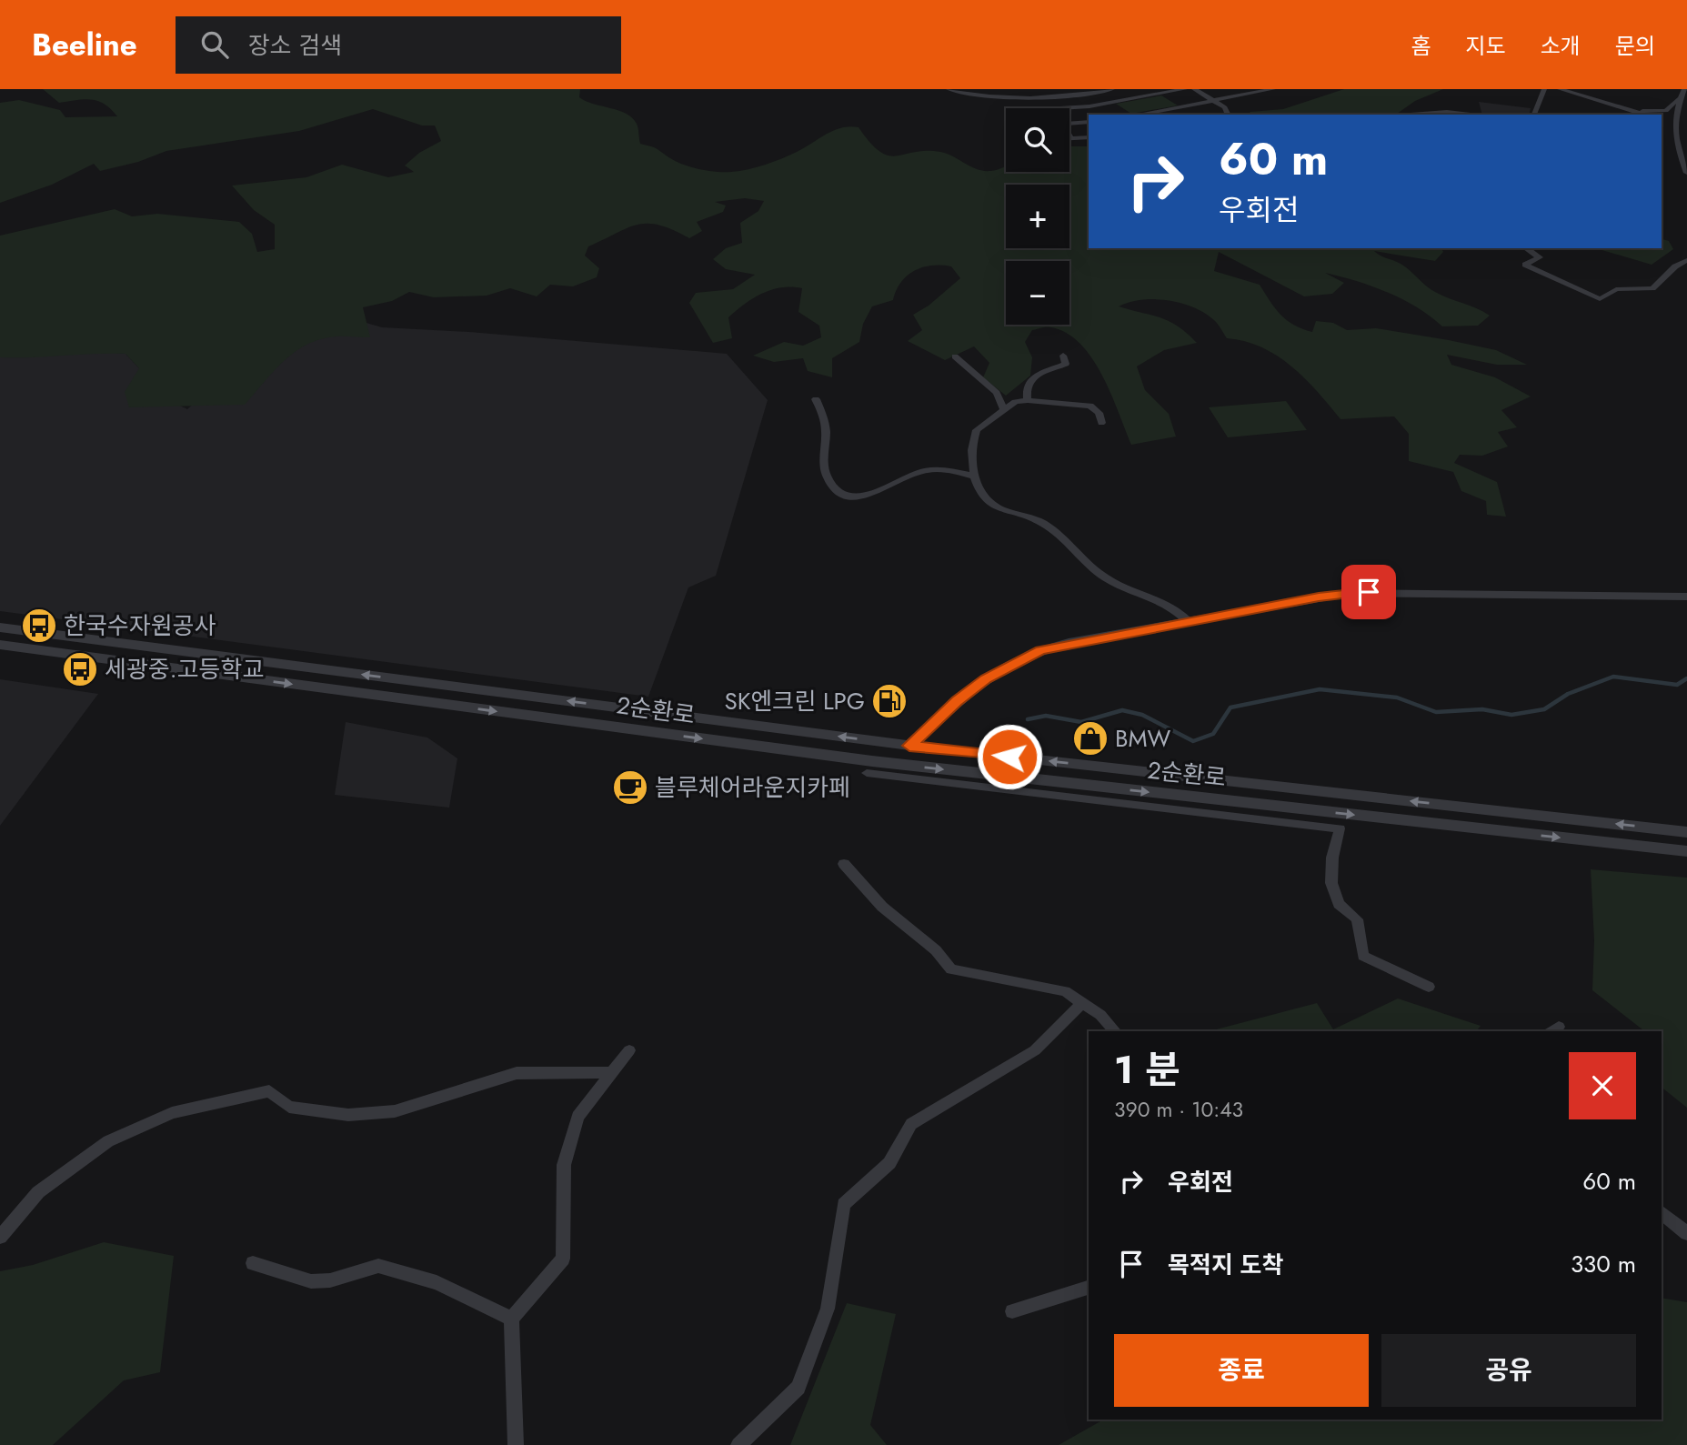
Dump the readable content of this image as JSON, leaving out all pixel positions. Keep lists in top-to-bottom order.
{
  "streets": {
    "street": ["2순환로"]
  },
  "places": {
    "bus stop": ["한국수자원공사", "세광중.고등학교"],
    "fuel station": ["SK엔크린 LPG"],
    "shop": ["BMW"],
    "cafe": ["블루체어라운지카페"]
  },
  "page": {
    "header": "Beeline",
    "search": "장소 검색",
    "nav": [
      "홈",
      "지도",
      "소개",
      "문의"
    ],
    "map_buttons": ["+", "−"],
    "turn": ["60 m", "우회전"],
    "heading": ["1 분", "390 m · 10:43"],
    "list": [
      {
        "name": "우회전",
        "value": "60 m"
      },
      {
        "name": "목적지 도착",
        "value": "330 m"
      }
    ],
    "buttons": ["종료", "공유"]
  }
}
